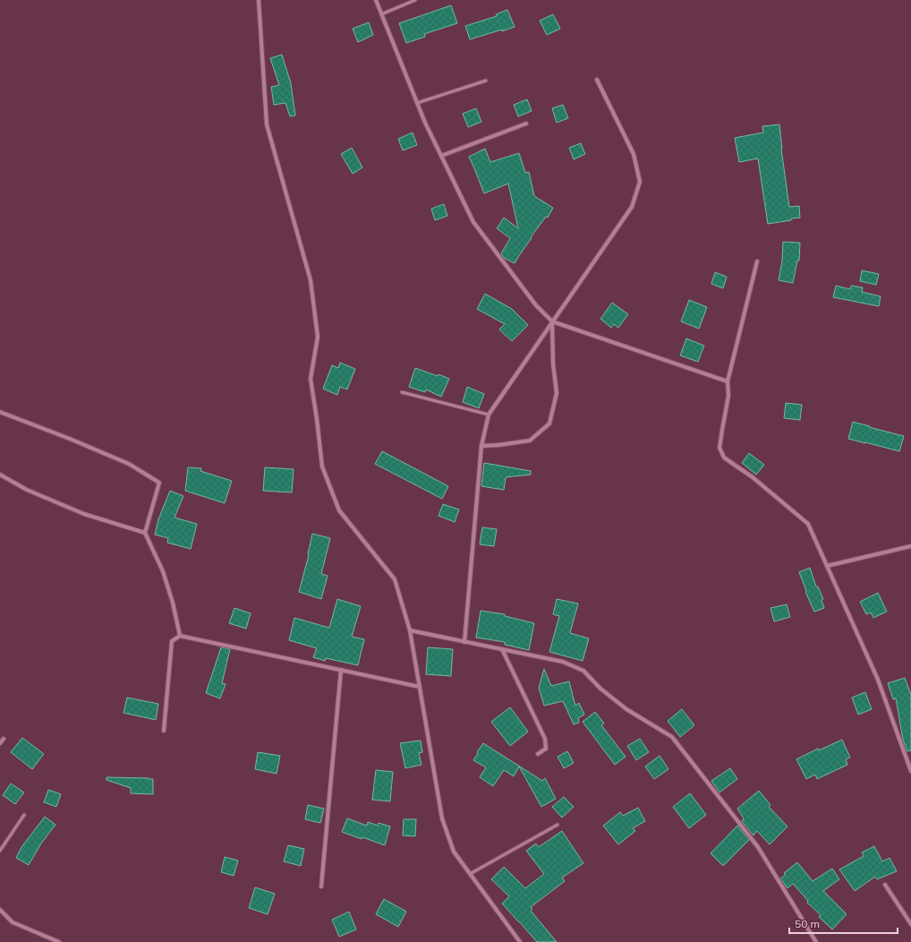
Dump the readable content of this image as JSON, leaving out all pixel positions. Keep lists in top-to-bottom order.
{
  "scale_bar": "50 m"
}
